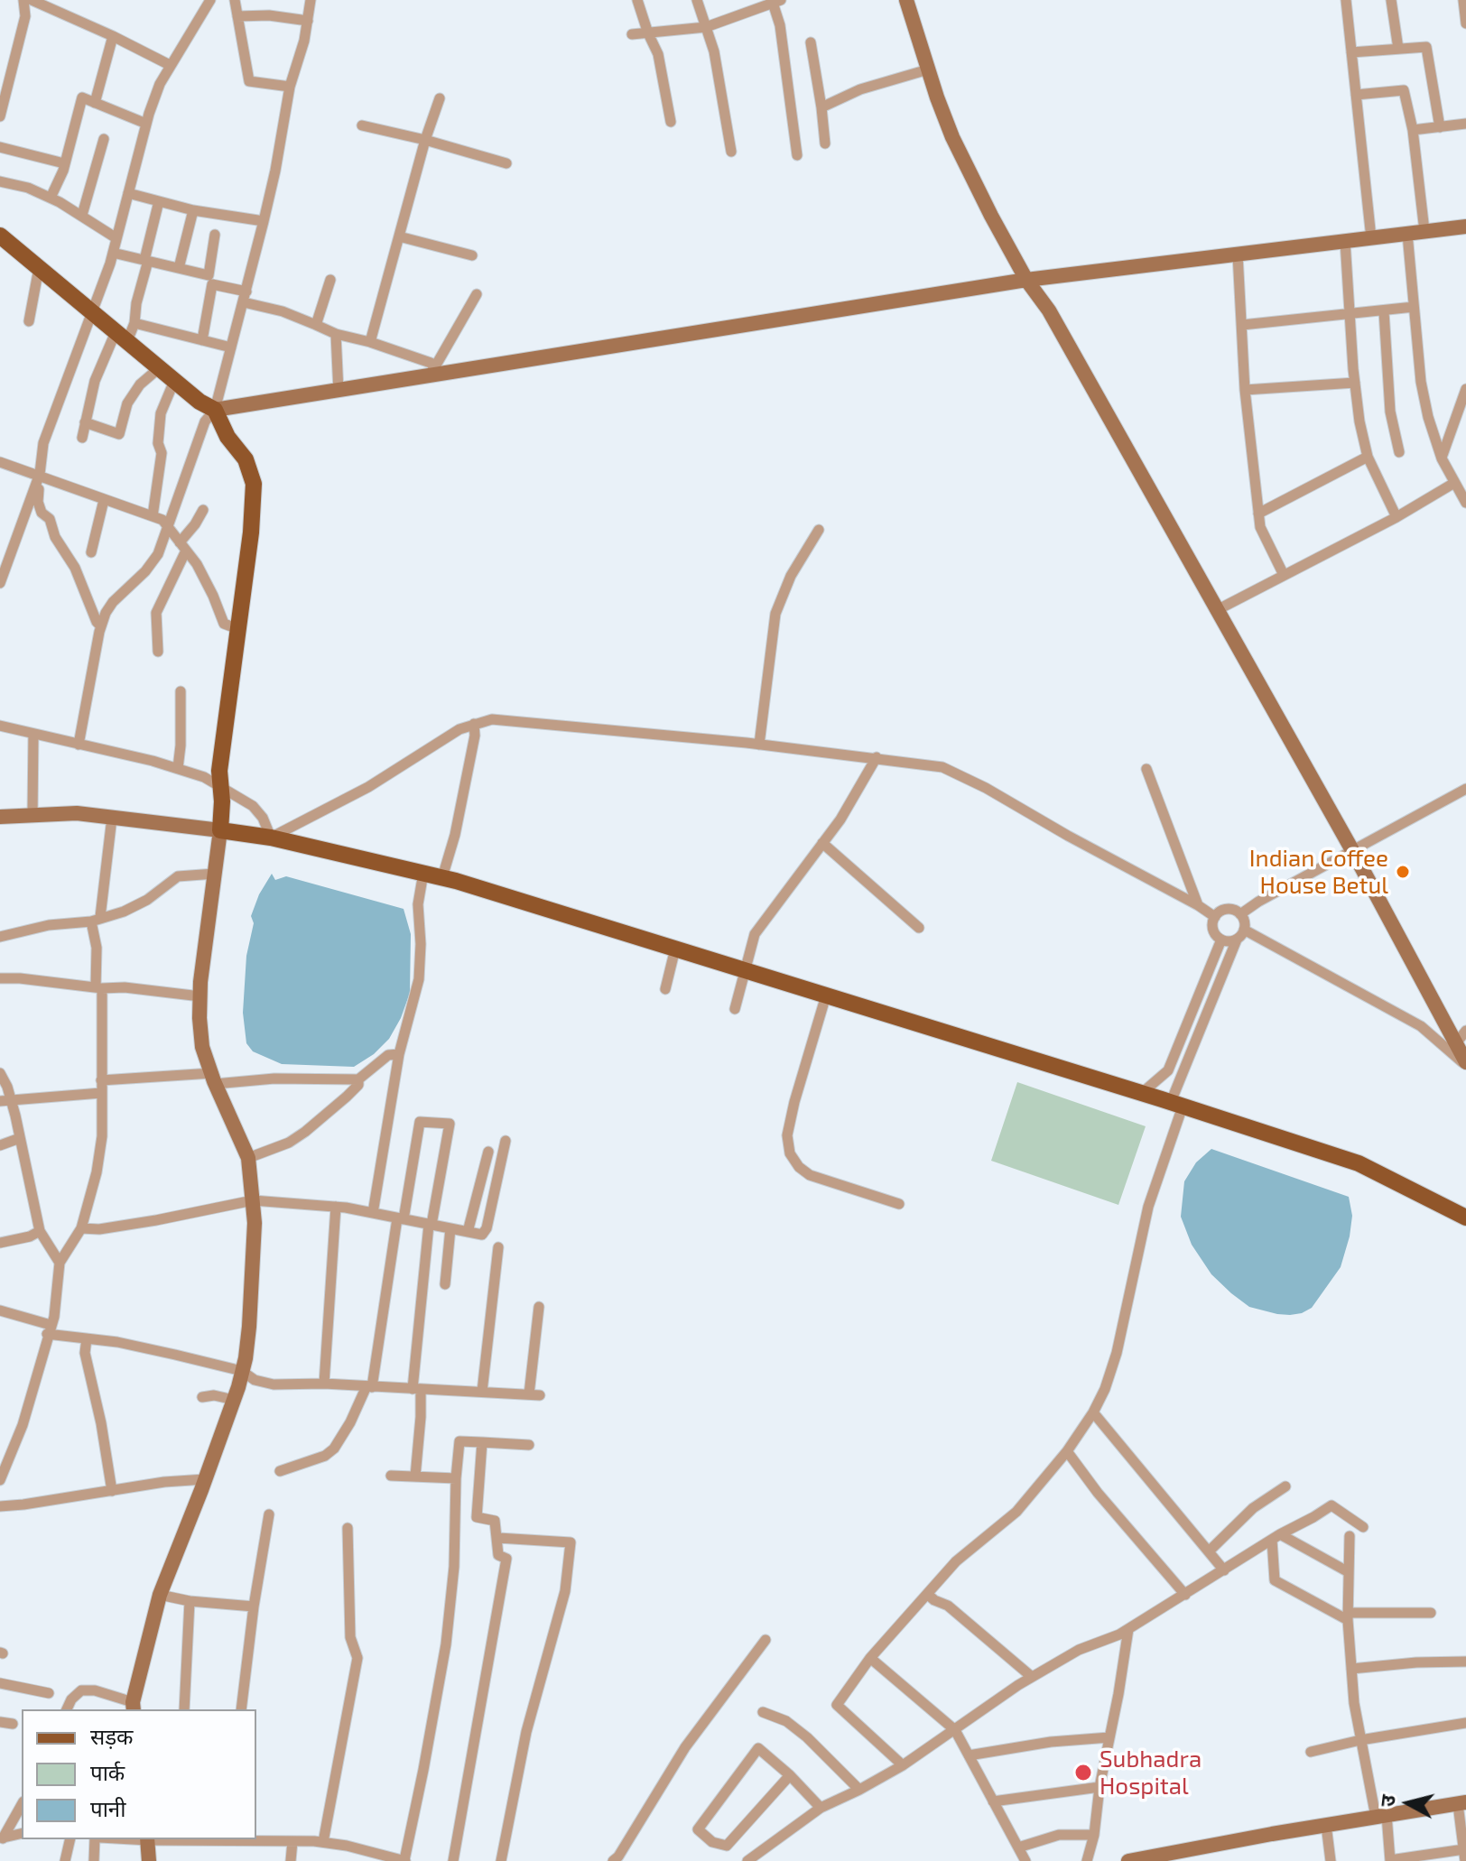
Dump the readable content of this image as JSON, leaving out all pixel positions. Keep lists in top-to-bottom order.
{
  "places": ["Indian Coffee House Betul", "Subhadra Hospital"],
  "legend": ["सड़क", "पार्क", "पानी"],
  "north": "left"
}
